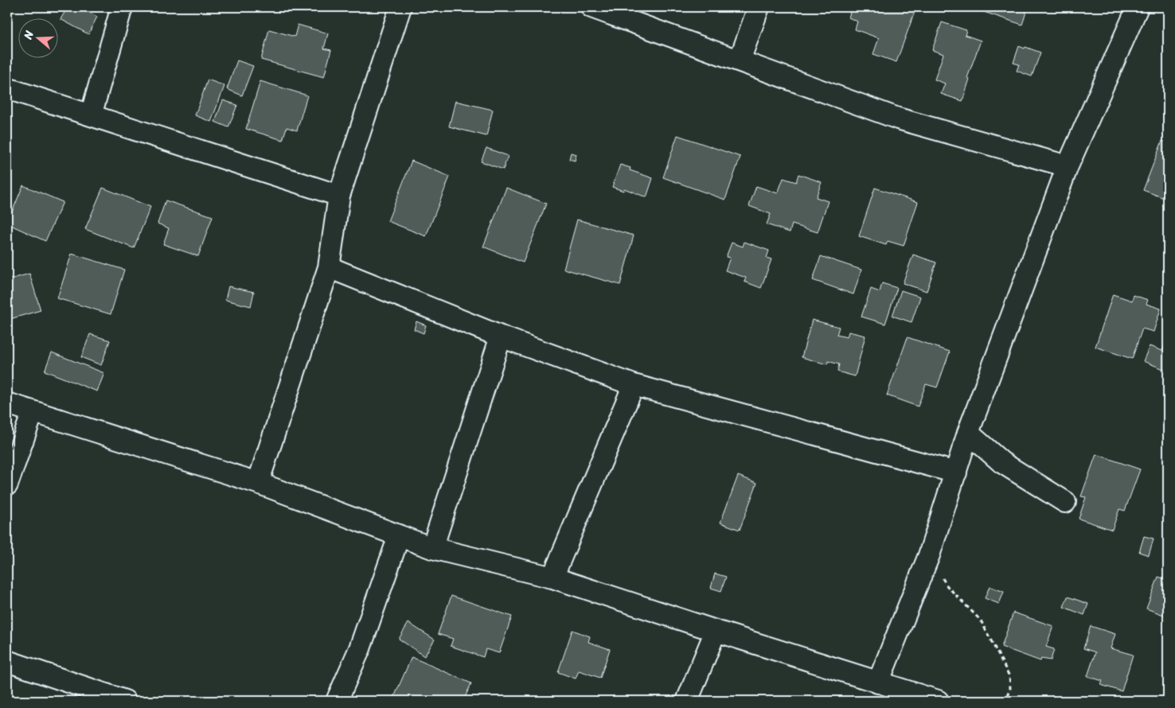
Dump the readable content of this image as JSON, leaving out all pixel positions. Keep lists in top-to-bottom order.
{
  "north": "left"
}
